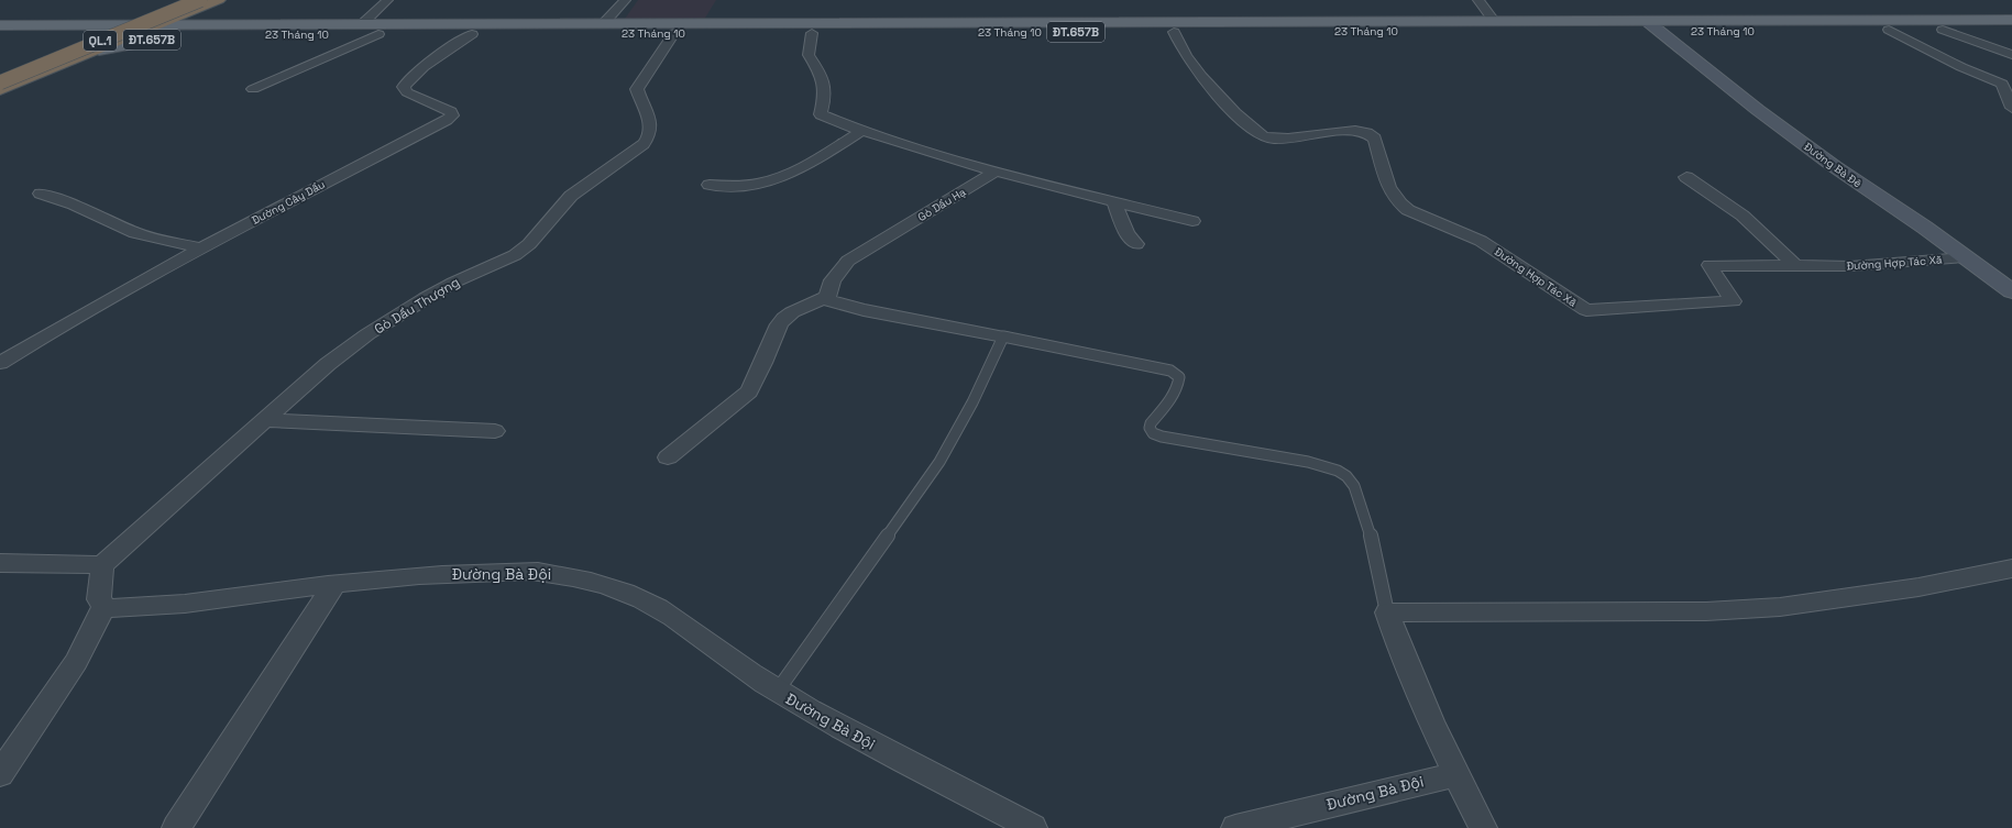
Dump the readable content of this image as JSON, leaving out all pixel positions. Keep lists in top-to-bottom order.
{
  "streets": {
    "highway": ["QL.1"],
    "main road": ["23 Tháng 10", "ĐT.657B"],
    "street": [
      "Đường Bà Đê",
      "Đường Cây Dầu",
      "Gò Dầu Hạ",
      "Đường Hợp Tác Xã",
      "Gò Dầu Thượng",
      "Đường Bà Đội"
    ]
  },
  "crossings": [
    ["23 Tháng 10", "ĐT.657B"],
    ["23 Tháng 10", "QL.1"],
    ["23 Tháng 10", "Đường Bà Đê"],
    ["23 Tháng 10", "Đường Cây Dầu"],
    ["23 Tháng 10", "Đường Hợp Tác Xã"],
    ["23 Tháng 10", "Gò Dầu Thượng"],
    ["ĐT.657B", "QL.1"],
    ["Đường Bà Đê", "Đường Hợp Tác Xã"]
  ]
}
